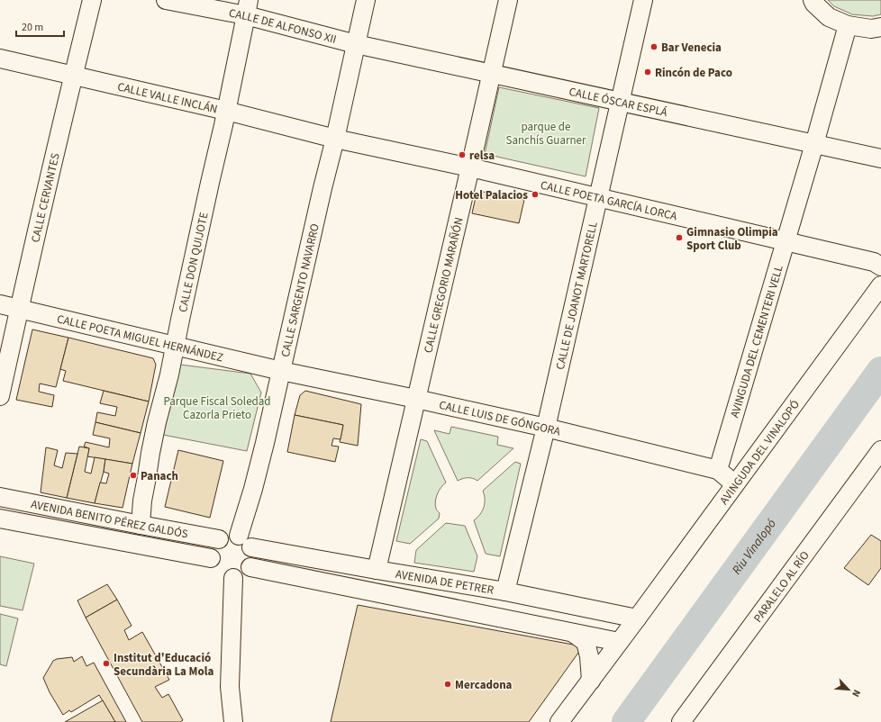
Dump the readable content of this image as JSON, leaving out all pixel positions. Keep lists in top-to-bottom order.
{
  "streets": {
    "street": [
      "CALLE DE ALFONSO XII",
      "CALLE VALLE INCLÁN",
      "CALLE ÓSCAR ESPLÁ",
      "CALLE CERVANTES",
      "CALLE POETA GARCÍA LORCA",
      "CALLE DON QUIJOTE",
      "CALLE GREGORIO MARAÑÓN",
      "CALLE SARGENTO NAVARRO",
      "CALLE DE JOANOT MARTORELL",
      "CALLE POETA MIGUEL HERNÁNDEZ",
      "AVINGUDA DEL CEMENTERI VELL",
      "CALLE LUIS DE GÓNGORA",
      "AVINGUDA DEL VINALOPÓ",
      "AVENIDA BENITO PÉREZ GALDÓS",
      "AVENIDA DE PETRER",
      "PARALELO AL RÍO"
    ]
  },
  "crossings": [
    ["CALLE DE ALFONSO XII", "CALLE ÓSCAR ESPLÁ"],
    ["CALLE DE ALFONSO XII", "CALLE DON QUIJOTE"],
    ["CALLE DE ALFONSO XII", "CALLE SARGENTO NAVARRO"],
    ["CALLE VALLE INCLÁN", "CALLE CERVANTES"],
    ["CALLE VALLE INCLÁN", "CALLE POETA GARCÍA LORCA"],
    ["CALLE VALLE INCLÁN", "CALLE DON QUIJOTE"],
    ["CALLE VALLE INCLÁN", "CALLE SARGENTO NAVARRO"],
    ["CALLE ÓSCAR ESPLÁ", "CALLE GREGORIO MARAÑÓN"],
    ["CALLE ÓSCAR ESPLÁ", "CALLE SARGENTO NAVARRO"],
    ["CALLE ÓSCAR ESPLÁ", "CALLE DE JOANOT MARTORELL"],
    ["CALLE ÓSCAR ESPLÁ", "AVINGUDA DEL CEMENTERI VELL"],
    ["CALLE CERVANTES", "CALLE POETA MIGUEL HERNÁNDEZ"],
    ["CALLE POETA GARCÍA LORCA", "CALLE GREGORIO MARAÑÓN"],
    ["CALLE POETA GARCÍA LORCA", "CALLE SARGENTO NAVARRO"],
    ["CALLE POETA GARCÍA LORCA", "CALLE DE JOANOT MARTORELL"],
    ["CALLE POETA GARCÍA LORCA", "AVINGUDA DEL CEMENTERI VELL"],
    ["CALLE DON QUIJOTE", "CALLE POETA MIGUEL HERNÁNDEZ"],
    ["CALLE DON QUIJOTE", "AVENIDA BENITO PÉREZ GALDÓS"],
    ["CALLE GREGORIO MARAÑÓN", "CALLE LUIS DE GÓNGORA"],
    ["CALLE GREGORIO MARAÑÓN", "AVENIDA DE PETRER"],
    ["CALLE SARGENTO NAVARRO", "CALLE POETA MIGUEL HERNÁNDEZ"],
    ["CALLE SARGENTO NAVARRO", "CALLE LUIS DE GÓNGORA"],
    ["CALLE SARGENTO NAVARRO", "AVENIDA BENITO PÉREZ GALDÓS"],
    ["CALLE SARGENTO NAVARRO", "AVENIDA DE PETRER"],
    ["CALLE DE JOANOT MARTORELL", "CALLE LUIS DE GÓNGORA"],
    ["CALLE DE JOANOT MARTORELL", "AVENIDA DE PETRER"],
    ["CALLE POETA MIGUEL HERNÁNDEZ", "CALLE LUIS DE GÓNGORA"],
    ["AVINGUDA DEL CEMENTERI VELL", "CALLE LUIS DE GÓNGORA"],
    ["AVINGUDA DEL VINALOPÓ", "AVENIDA DE PETRER"],
    ["AVENIDA BENITO PÉREZ GALDÓS", "AVENIDA DE PETRER"]
  ],
  "water": ["Riu Vinalopó"],
  "parks": ["parque de Sanchís Guarner", "Parque Fiscal Soledad Cazorla Prieto"],
  "places": [
    "Bar Venecia",
    "Rincón de Paco",
    "relsa",
    "Hotel Palacios",
    "Gimnasio Olimpia Sport Club",
    "Panach",
    "Institut d'Educació Secundària La Mola",
    "Mercadona"
  ],
  "scale_bar": "20 m",
  "north": "bottom right"
}
